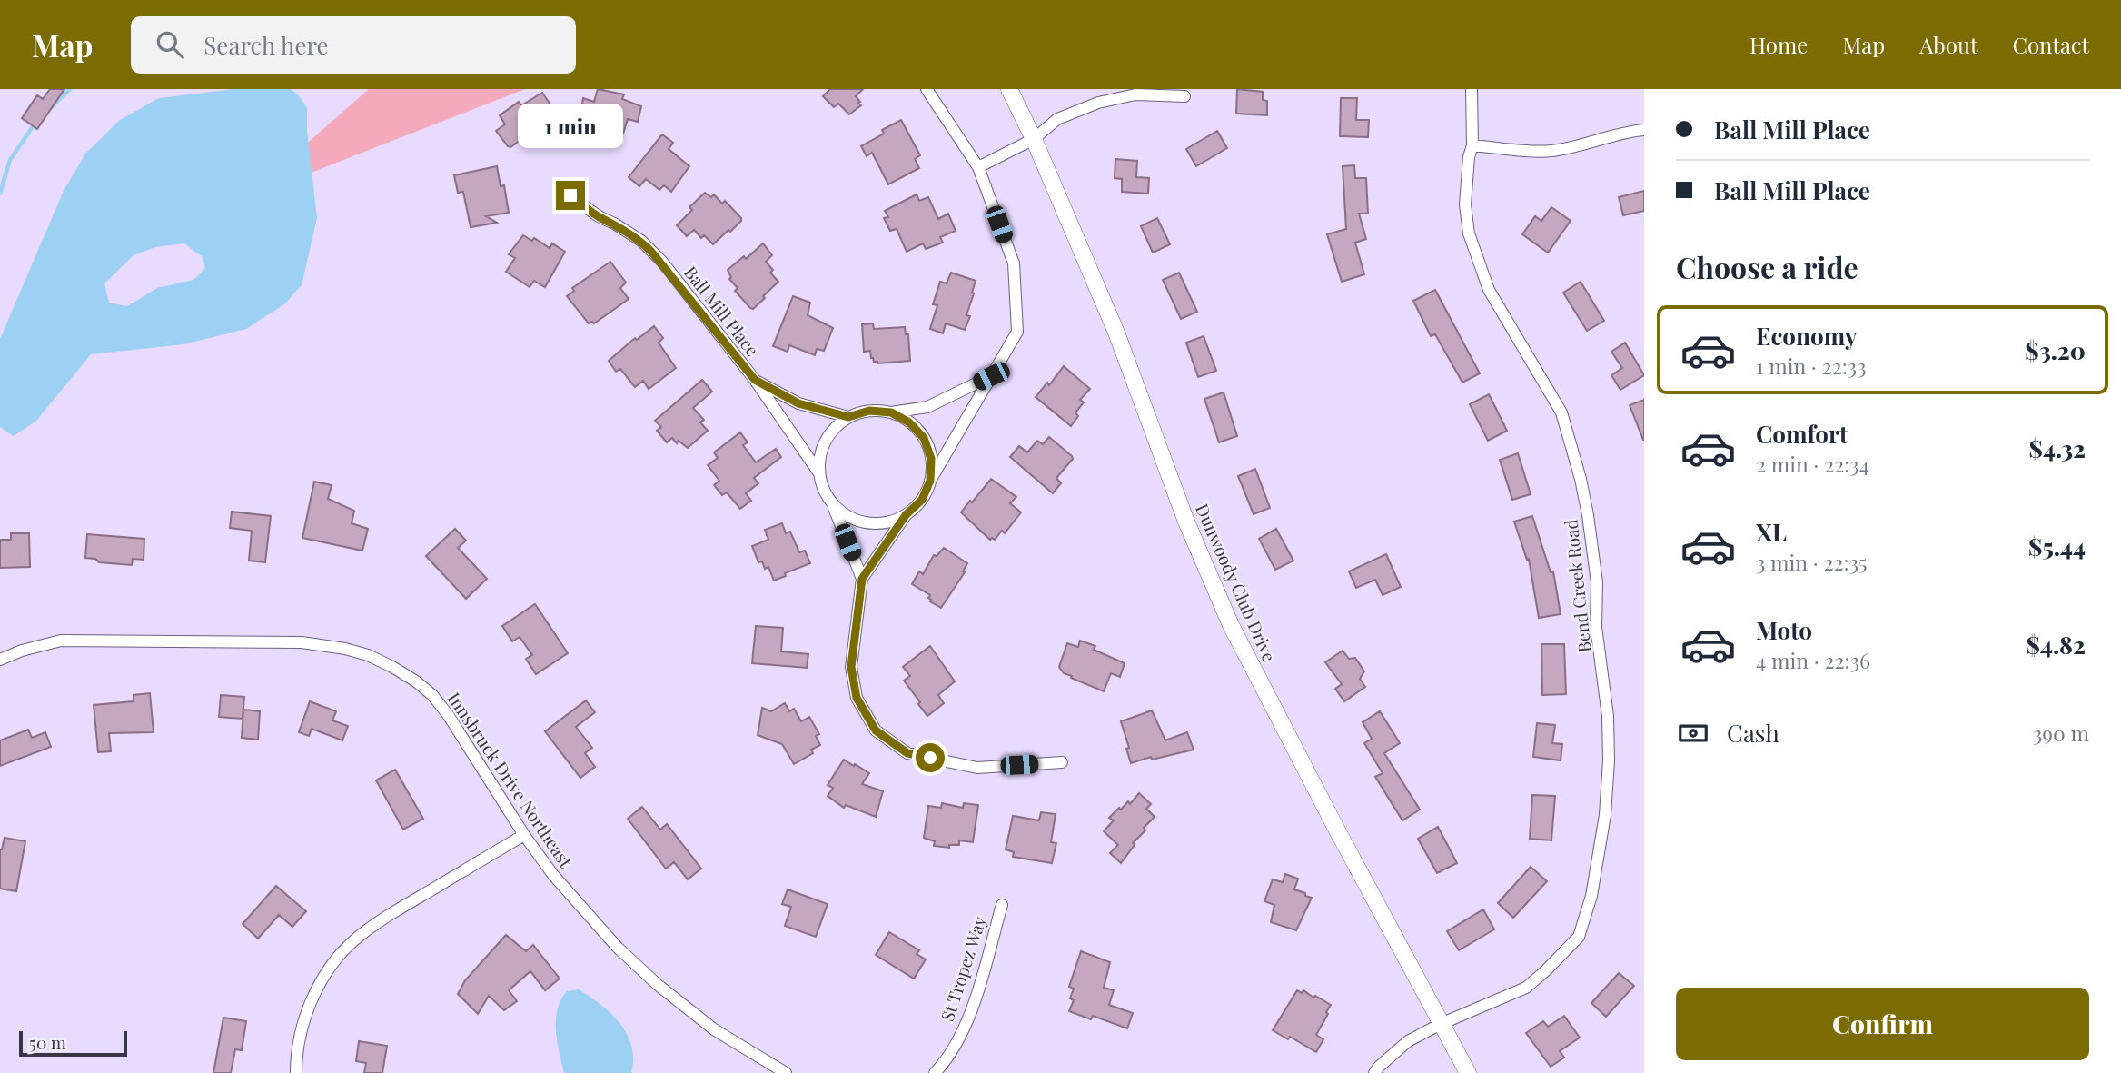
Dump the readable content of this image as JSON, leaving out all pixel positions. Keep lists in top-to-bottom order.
{
  "streets": {
    "street": [
      "Ball Mill Place",
      "Dunwoody Club Drive",
      "Bend Creek Road",
      "Innsbruck Drive Northeast",
      "St Tropez Way"
    ]
  },
  "crossings": [
    ["Dunwoody Club Drive", "Bend Creek Road"]
  ],
  "scale_bar": "50 m",
  "page": {
    "header": "Map",
    "search": "Search here",
    "nav": [
      "Home",
      "Map",
      "About",
      "Contact"
    ],
    "banner": ["Ball Mill Place", "Ball Mill Place"],
    "bubble": "1 min",
    "heading": "Choose a ride",
    "list": [
      {
        "name": "Economy",
        "note": "1 min · 22:33",
        "value": "$3.20"
      },
      {
        "name": "Comfort",
        "note": "2 min · 22:34",
        "value": "$4.32"
      },
      {
        "name": "XL",
        "note": "3 min · 22:35",
        "value": "$5.44"
      },
      {
        "name": "Moto",
        "note": "4 min · 22:36",
        "value": "$4.82"
      }
    ],
    "pay": ["Cash", "390 m"],
    "buttons": "Confirm",
    "scale": "50 m"
  }
}
